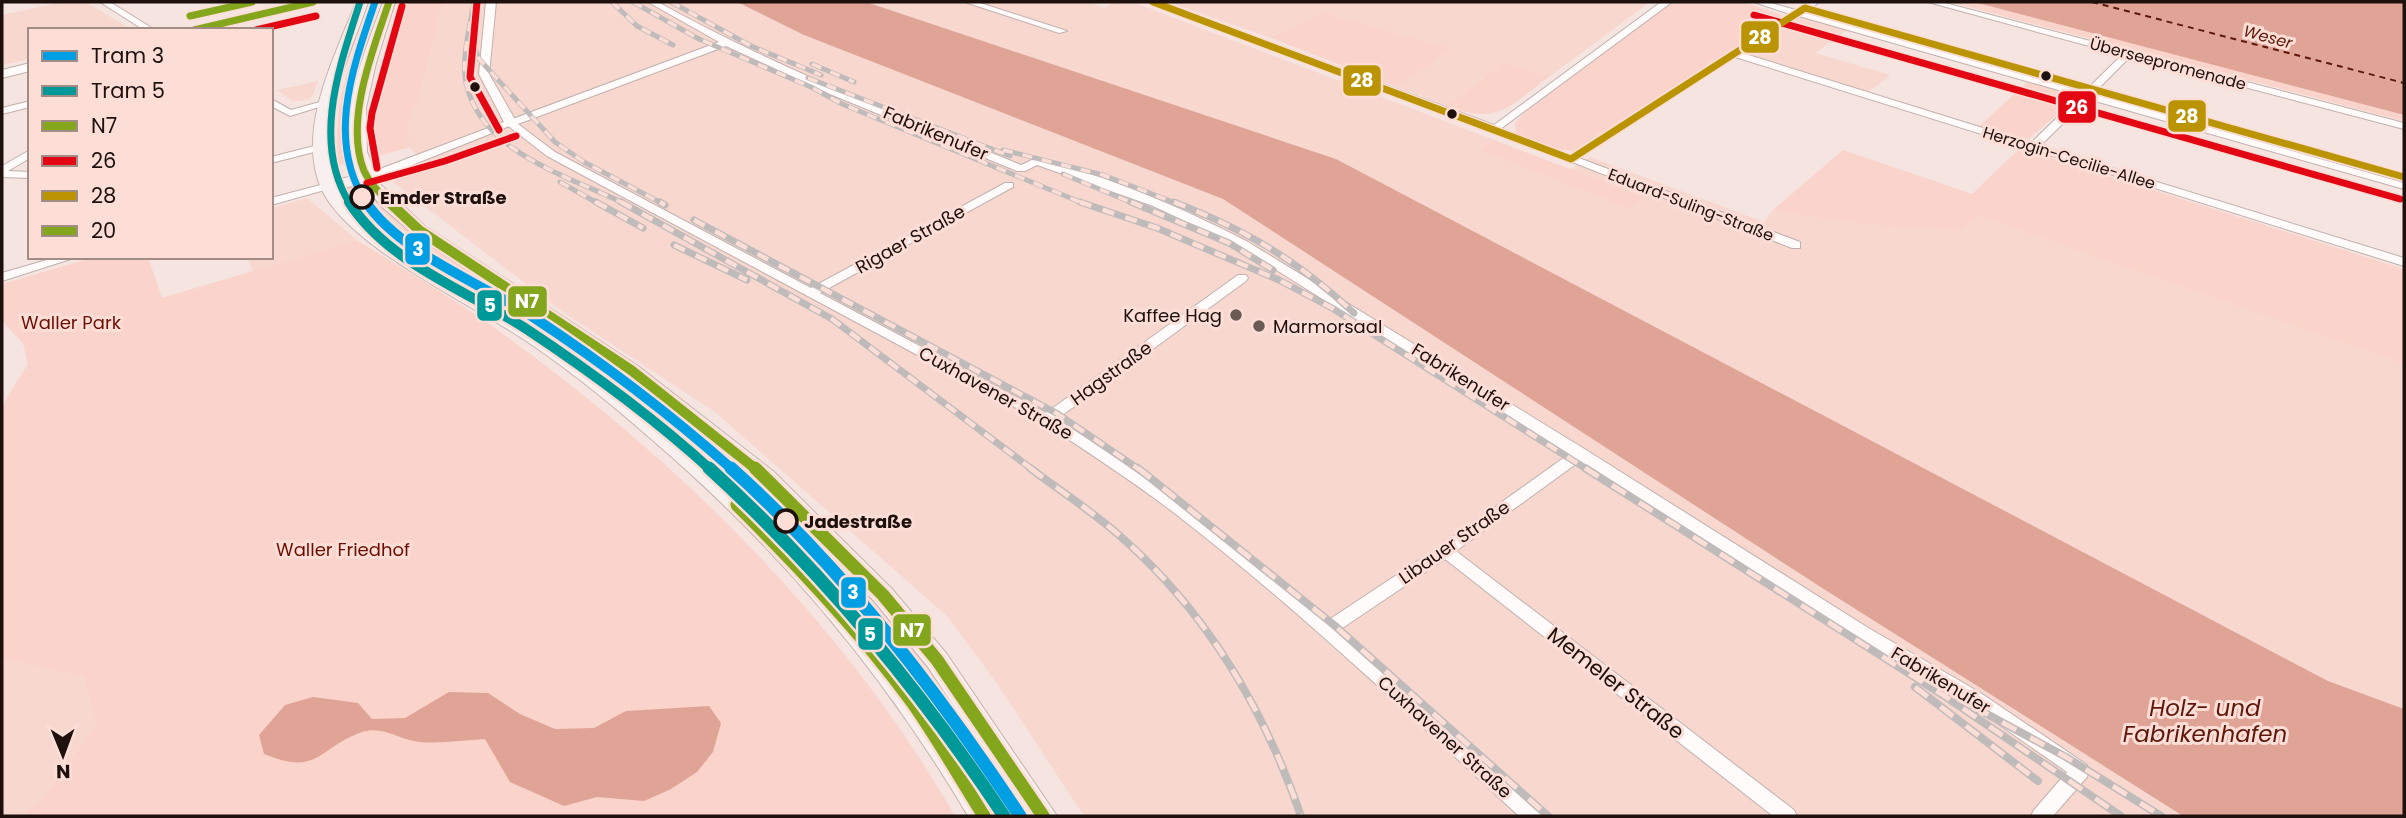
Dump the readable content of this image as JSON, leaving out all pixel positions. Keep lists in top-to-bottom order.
{
  "streets": {
    "street": [
      "Überseepromenade",
      "Fabrikenufer",
      "Herzogin-Cecilie-Allee",
      "Eduard-Suling-Straße",
      "Rigaer Straße",
      "Hagstraße",
      "Cuxhavener Straße",
      "Libauer Straße",
      "Memeler Straße"
    ]
  },
  "crossings": [
    ["Fabrikenufer", "Libauer Straße"],
    ["Rigaer Straße", "Cuxhavener Straße"],
    ["Hagstraße", "Cuxhavener Straße"],
    ["Cuxhavener Straße", "Libauer Straße"],
    ["Libauer Straße", "Memeler Straße"]
  ],
  "water": ["Weser", "Holz- und Fabrikenhafen"],
  "parks": ["Waller Park", "Waller Friedhof"],
  "places": [
    "Emder Straße",
    "Kaffee Hag",
    "Marmorsaal",
    "Jadestraße"
  ],
  "lines": [
    "tram line 3",
    "tram line 5",
    "transit line N7",
    "transit line 26",
    "transit line 28",
    "transit line 20"
  ],
  "legend": [
    "Tram 3",
    "Tram 5",
    "N7",
    "26",
    "28",
    "20"
  ],
  "north": "bottom"
}
